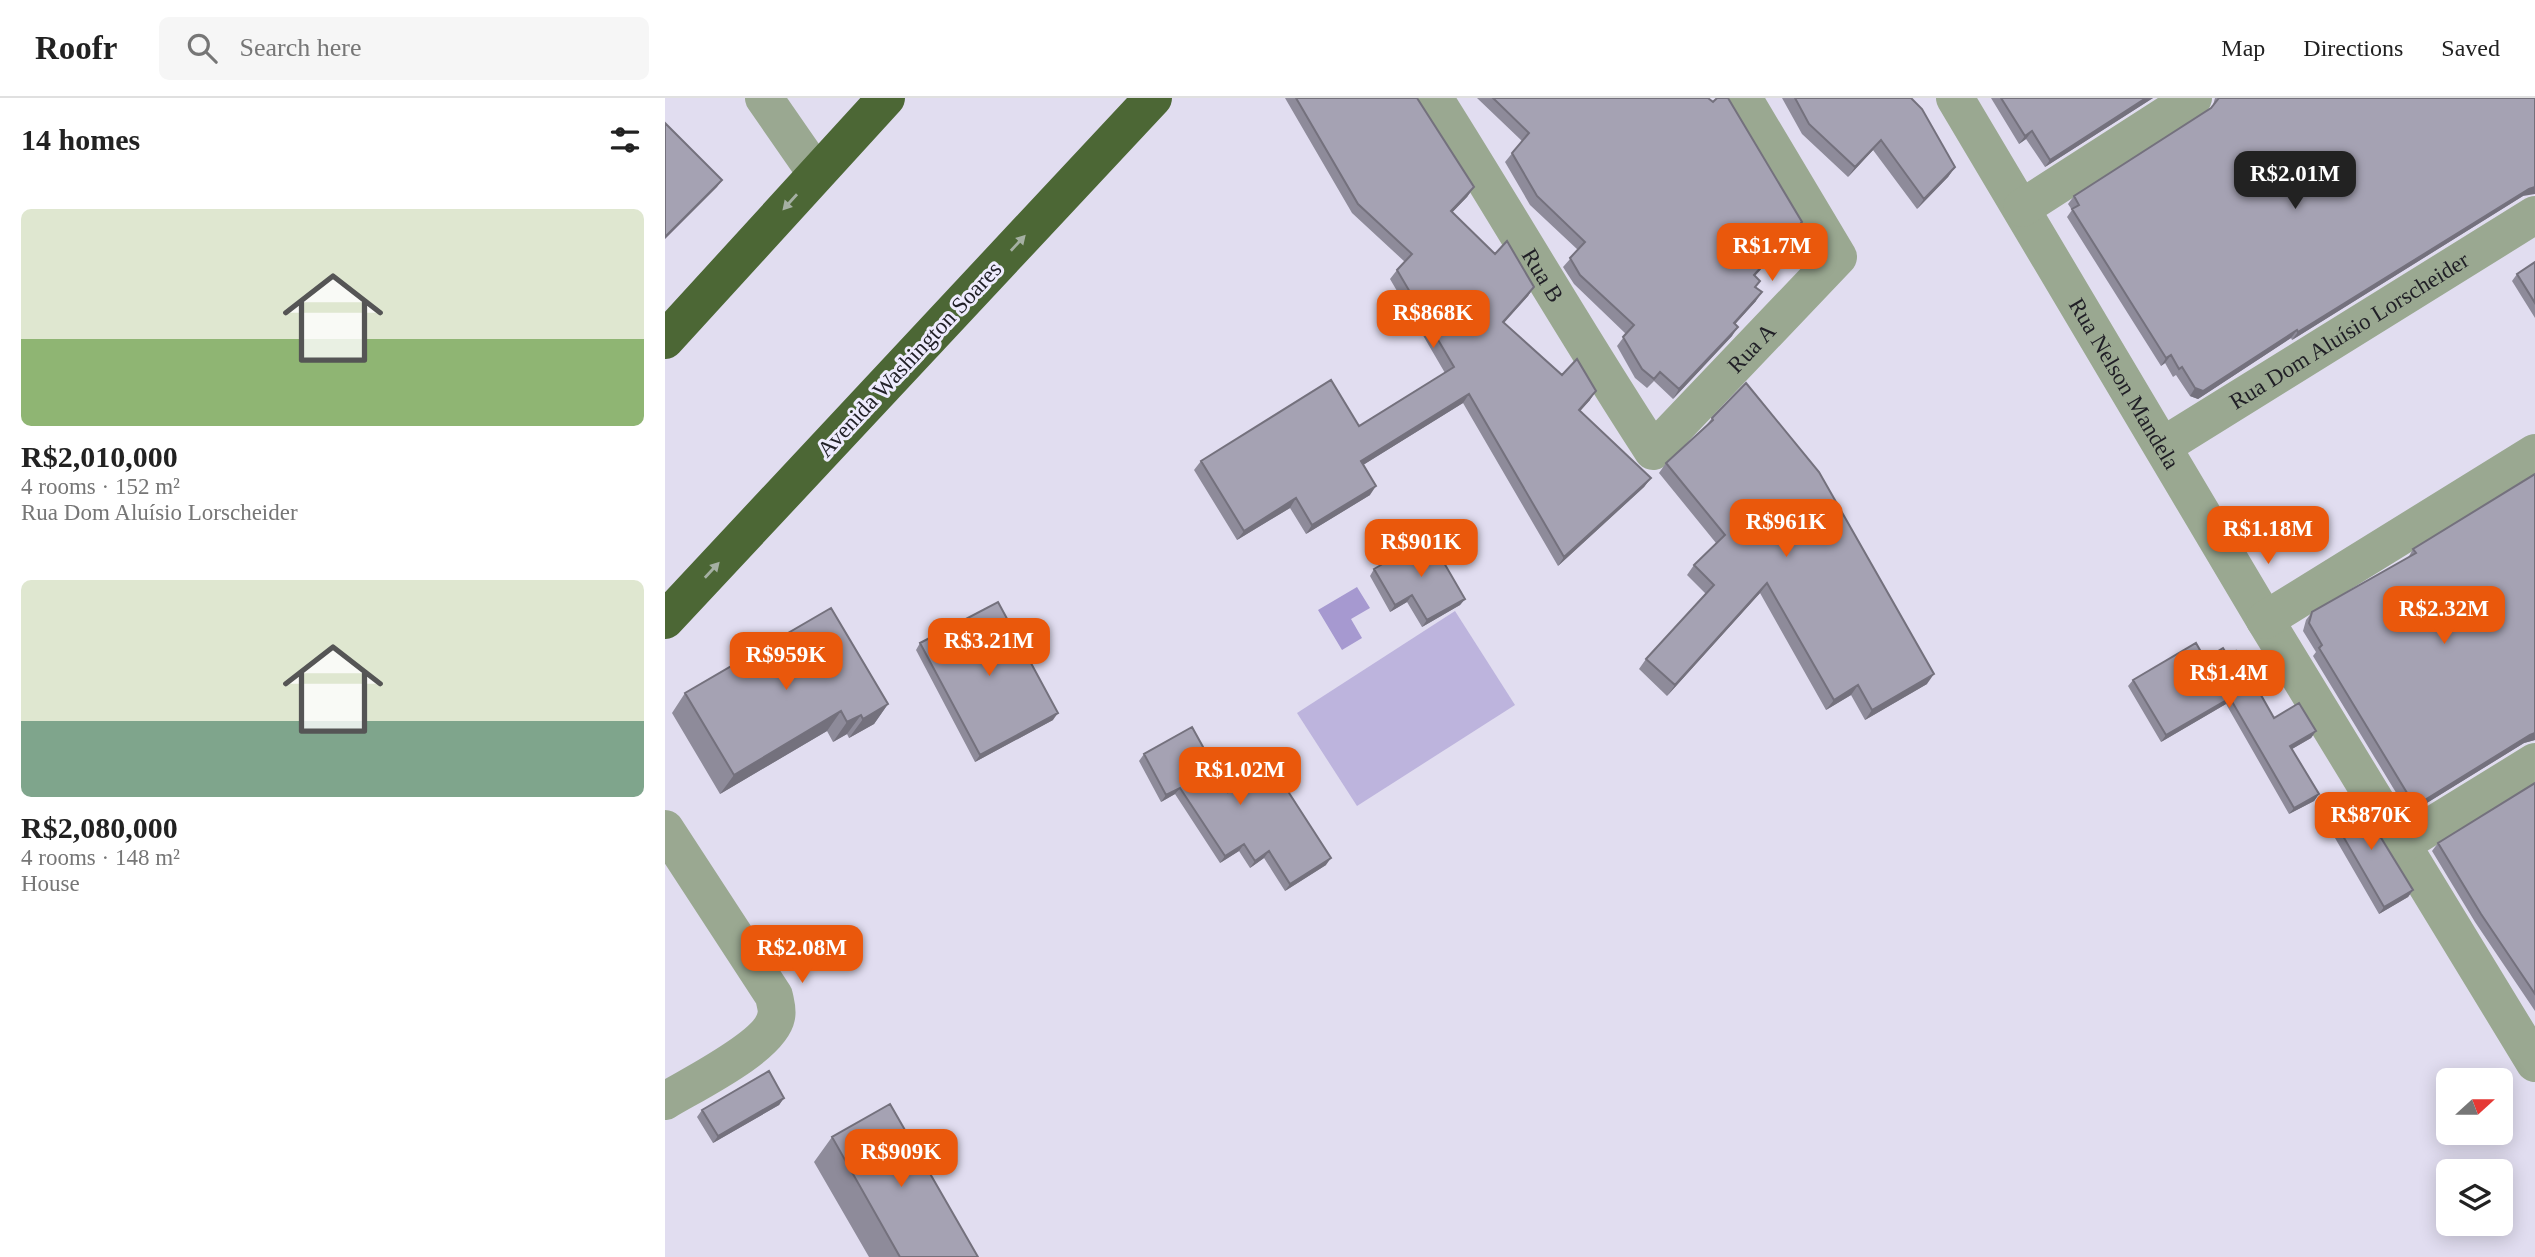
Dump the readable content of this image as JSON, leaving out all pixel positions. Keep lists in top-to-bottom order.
{
  "streets": {
    "highway": ["Avenida Washington Soares"],
    "street": [
      "Rua B",
      "Rua Dom Aluísio Lorscheider",
      "Rua A",
      "Rua Nelson Mandela"
    ]
  },
  "crossings": [
    ["Rua B", "Rua A"],
    ["Rua Dom Aluísio Lorscheider", "Rua Nelson Mandela"]
  ],
  "north": "right",
  "page": {
    "header": "Roofr",
    "search": "Search here",
    "nav": ["Map", "Directions", "Saved"],
    "heading": "14 homes",
    "price": [
      "R$2.01M",
      "R$1.7M",
      "R$868K",
      "R$961K",
      "R$1.18M",
      "R$901K",
      "R$2.32M",
      "R$3.21M",
      "R$959K",
      "R$1.4M",
      "R$1.02M",
      "R$870K",
      "R$2.08M",
      "R$909K"
    ],
    "list": [
      {
        "name": "R$2,010,000",
        "note": "4 rooms · 152 m² · Rua Dom Aluísio Lorscheider"
      },
      {
        "name": "R$2,080,000",
        "note": "4 rooms · 148 m² · House"
      }
    ]
  }
}
